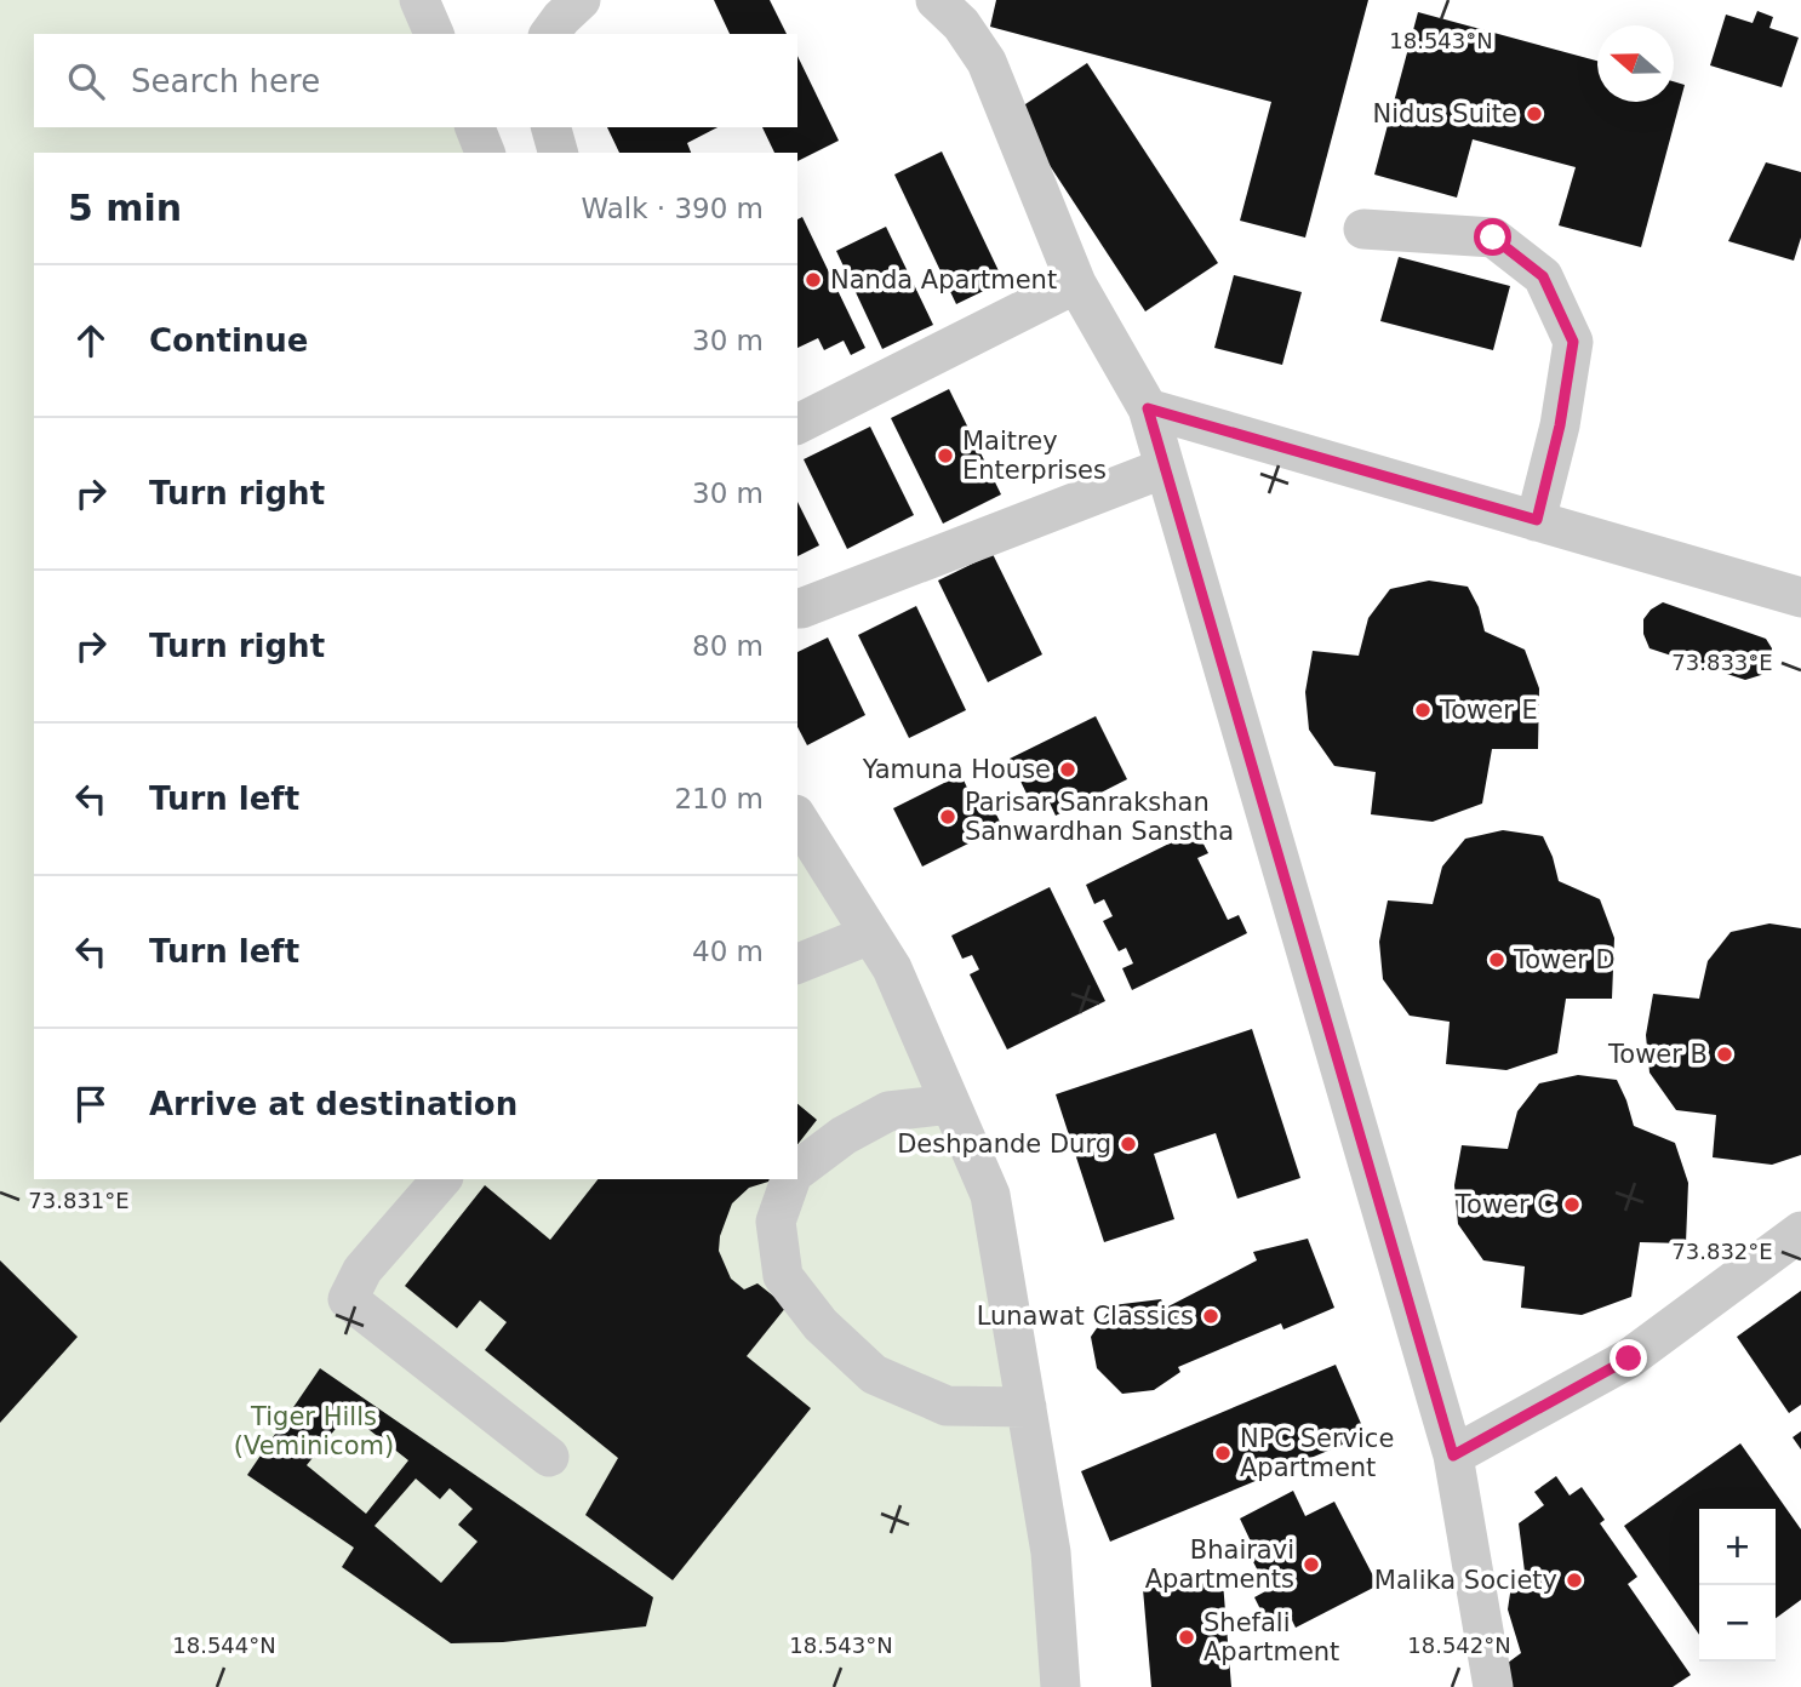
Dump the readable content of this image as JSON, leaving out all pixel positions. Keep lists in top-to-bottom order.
{
  "parks": ["Tiger Hills (Veminicom)"],
  "places": [
    "Nidus Suite",
    "Nanda Apartment",
    "Maitrey Enterprises",
    "Tower E",
    "Yamuna House",
    "Parisar Sanrakshan Sanwardhan Sanstha",
    "Tower D",
    "Tower B",
    "Deshpande Durg",
    "Tower C",
    "Lunawat Classics",
    "NPC Service Apartment",
    "Bhairavi Apartments",
    "Malika Society",
    "Shefali Apartment"
  ],
  "north": "left",
  "page": {
    "search": "Search here",
    "heading": ["5 min", "Walk · 390 m"],
    "list": [
      ["Continue", "30 m"],
      ["Turn right", "30 m"],
      ["Turn right", "80 m"],
      ["Turn left", "210 m"],
      ["Turn left", "40 m"],
      "Arrive at destination"
    ],
    "map_buttons": ["+", "−"]
  },
  "coordinates": [
    "18.543°N",
    "73.833°E",
    "73.831°E",
    "73.832°E",
    "18.544°N",
    "18.542°N"
  ]
}
